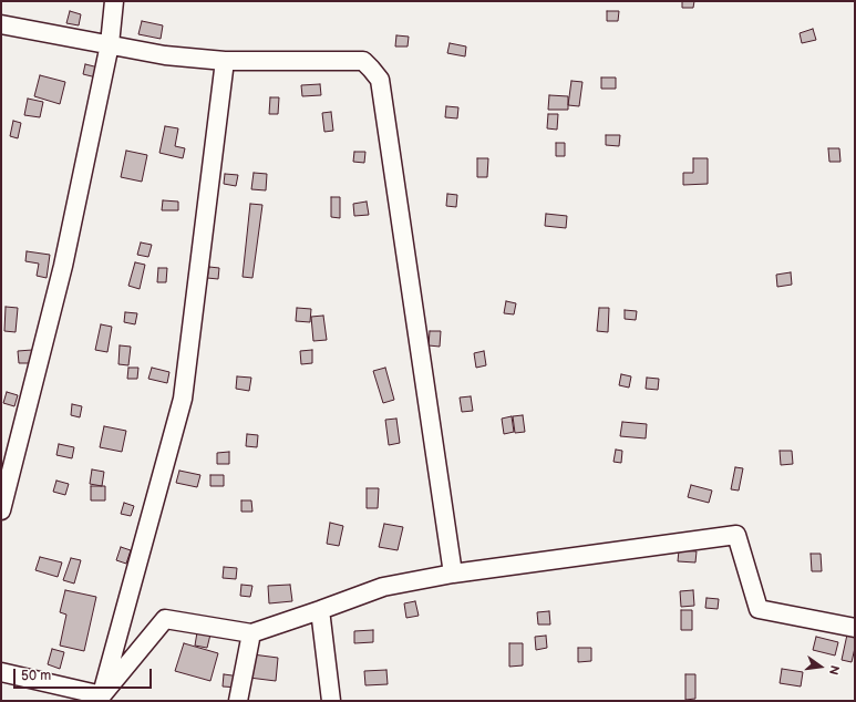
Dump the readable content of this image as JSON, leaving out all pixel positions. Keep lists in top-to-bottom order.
{
  "scale_bar": "50 m",
  "north": "right"
}
